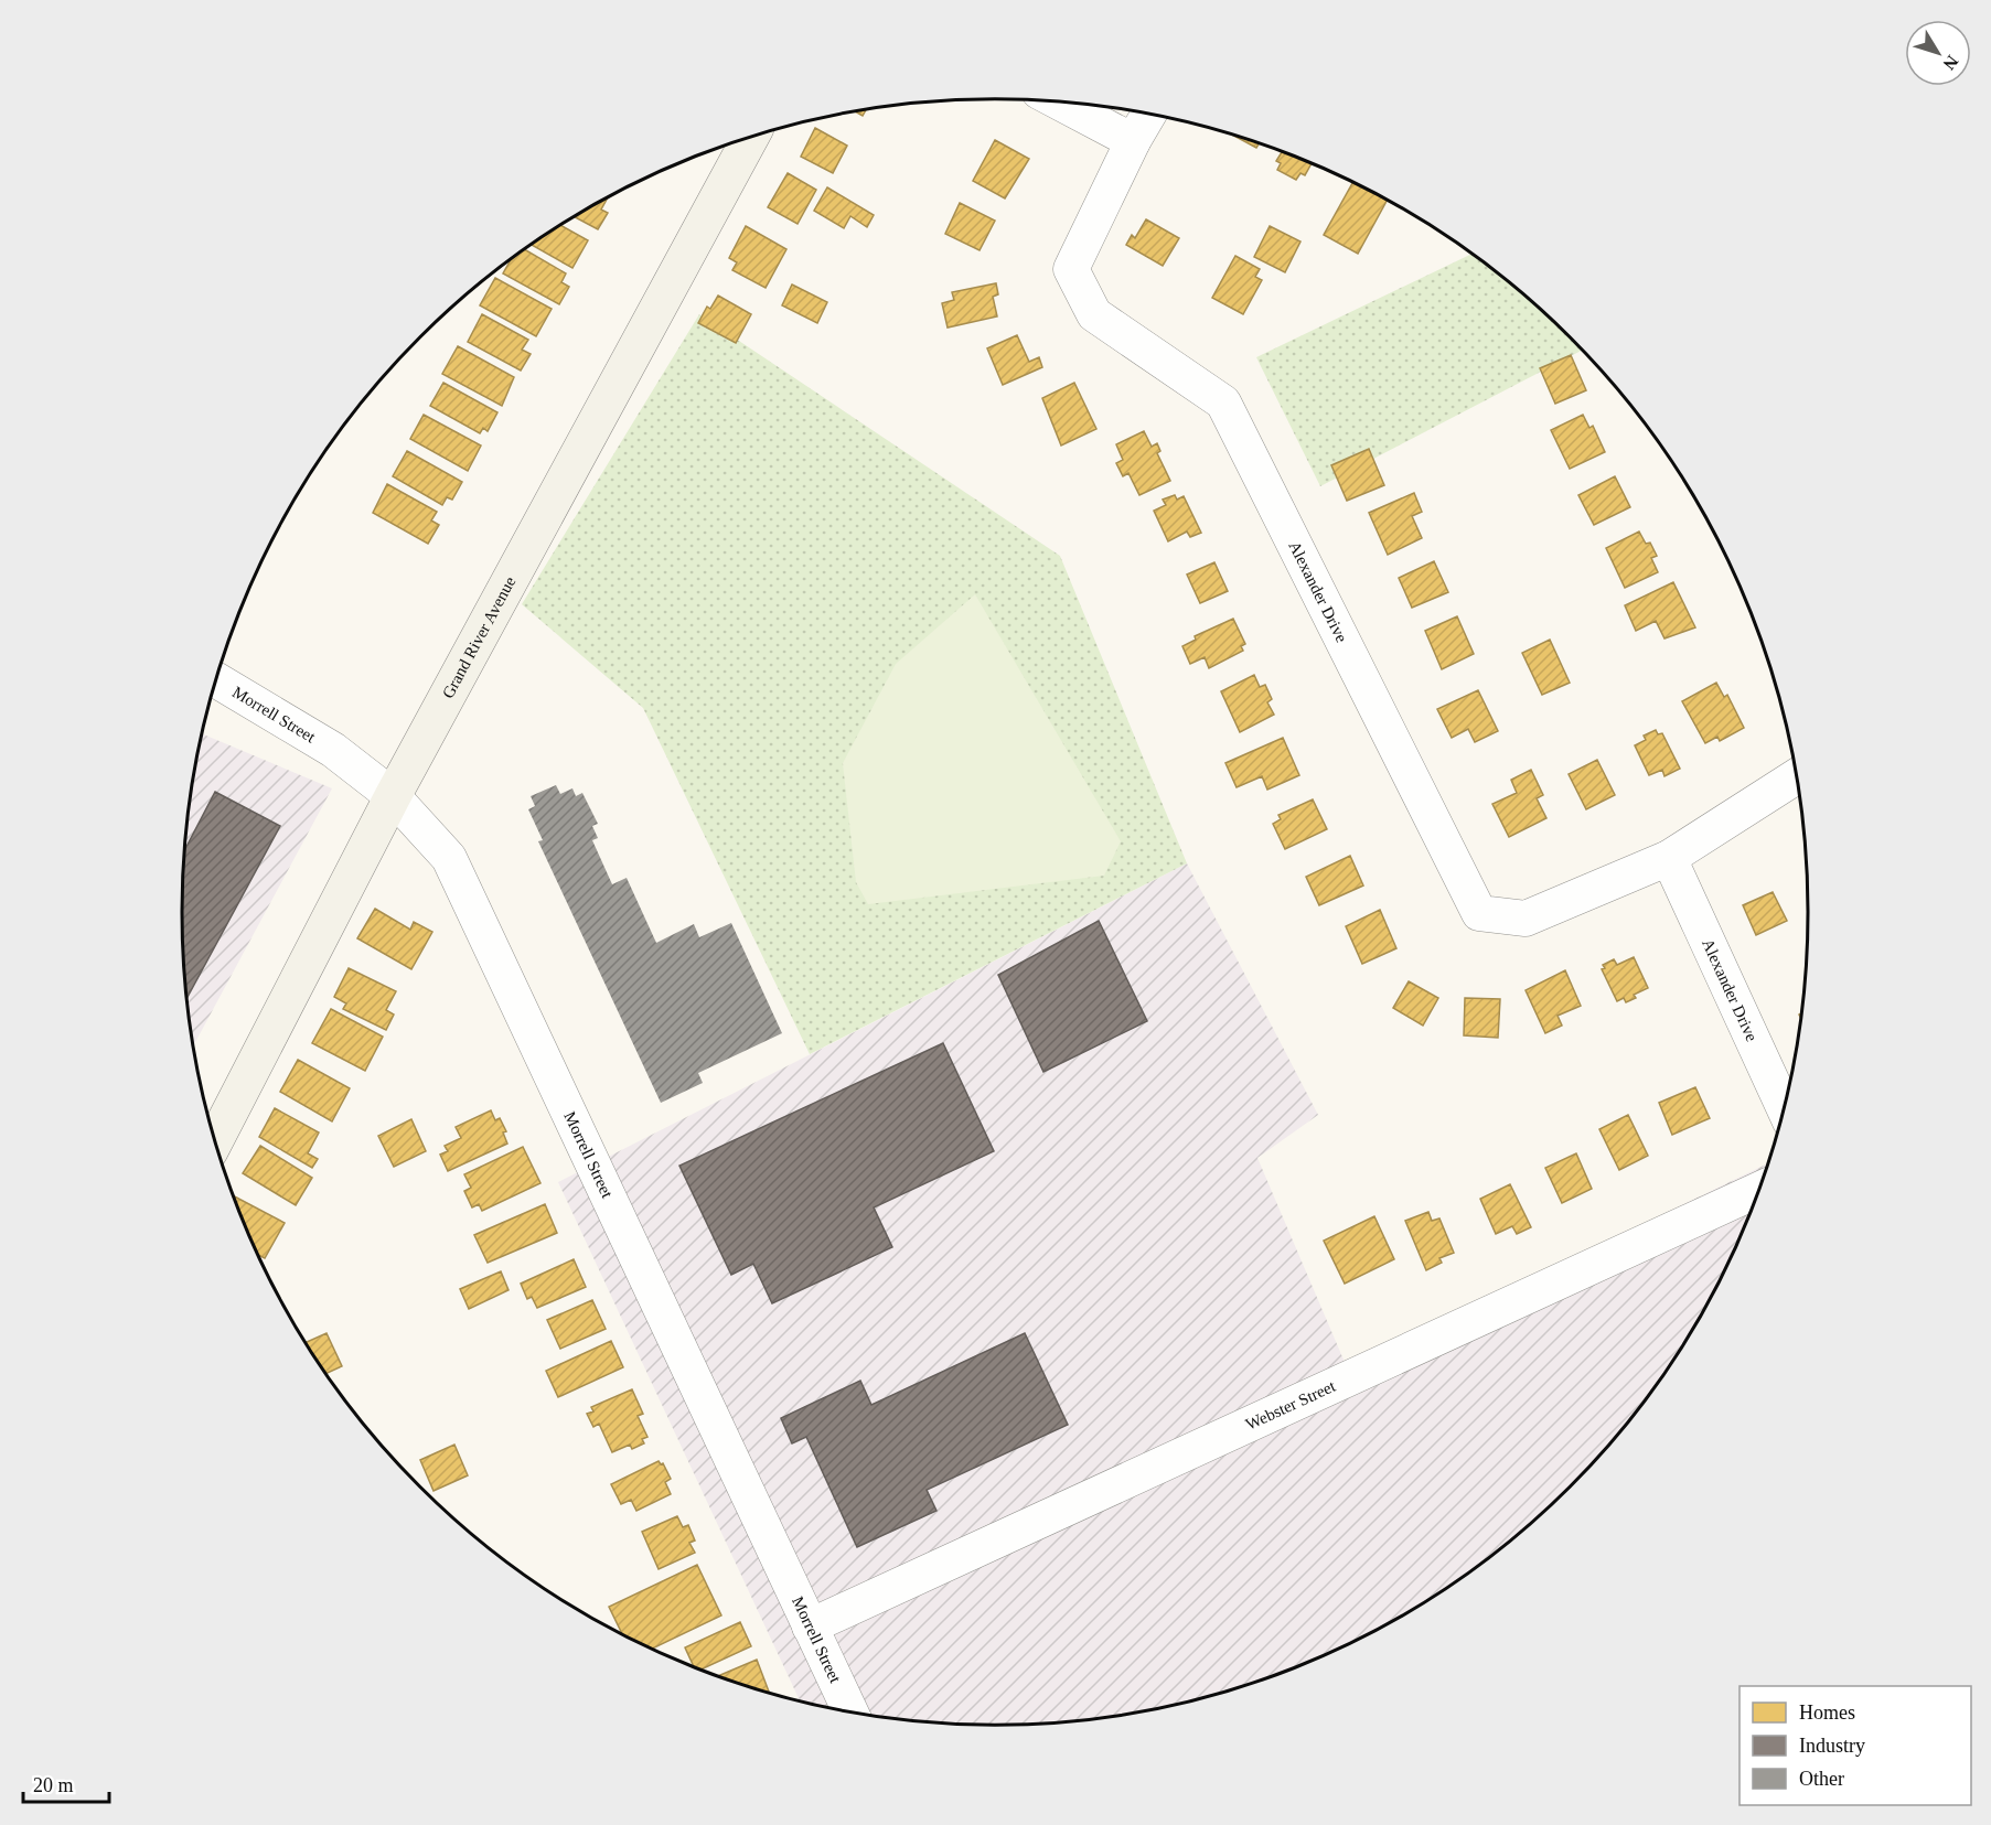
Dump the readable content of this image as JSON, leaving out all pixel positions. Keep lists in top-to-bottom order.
{
  "streets": {
    "street": [
      "Alexander Drive",
      "Grand River Avenue",
      "Morrell Street",
      "Webster Street"
    ]
  },
  "crossings": [
    ["Grand River Avenue", "Morrell Street"],
    ["Morrell Street", "Webster Street"]
  ],
  "legend": ["Homes", "Industry", "Other"],
  "scale_bar": "20 m",
  "north": "bottom right"
}
